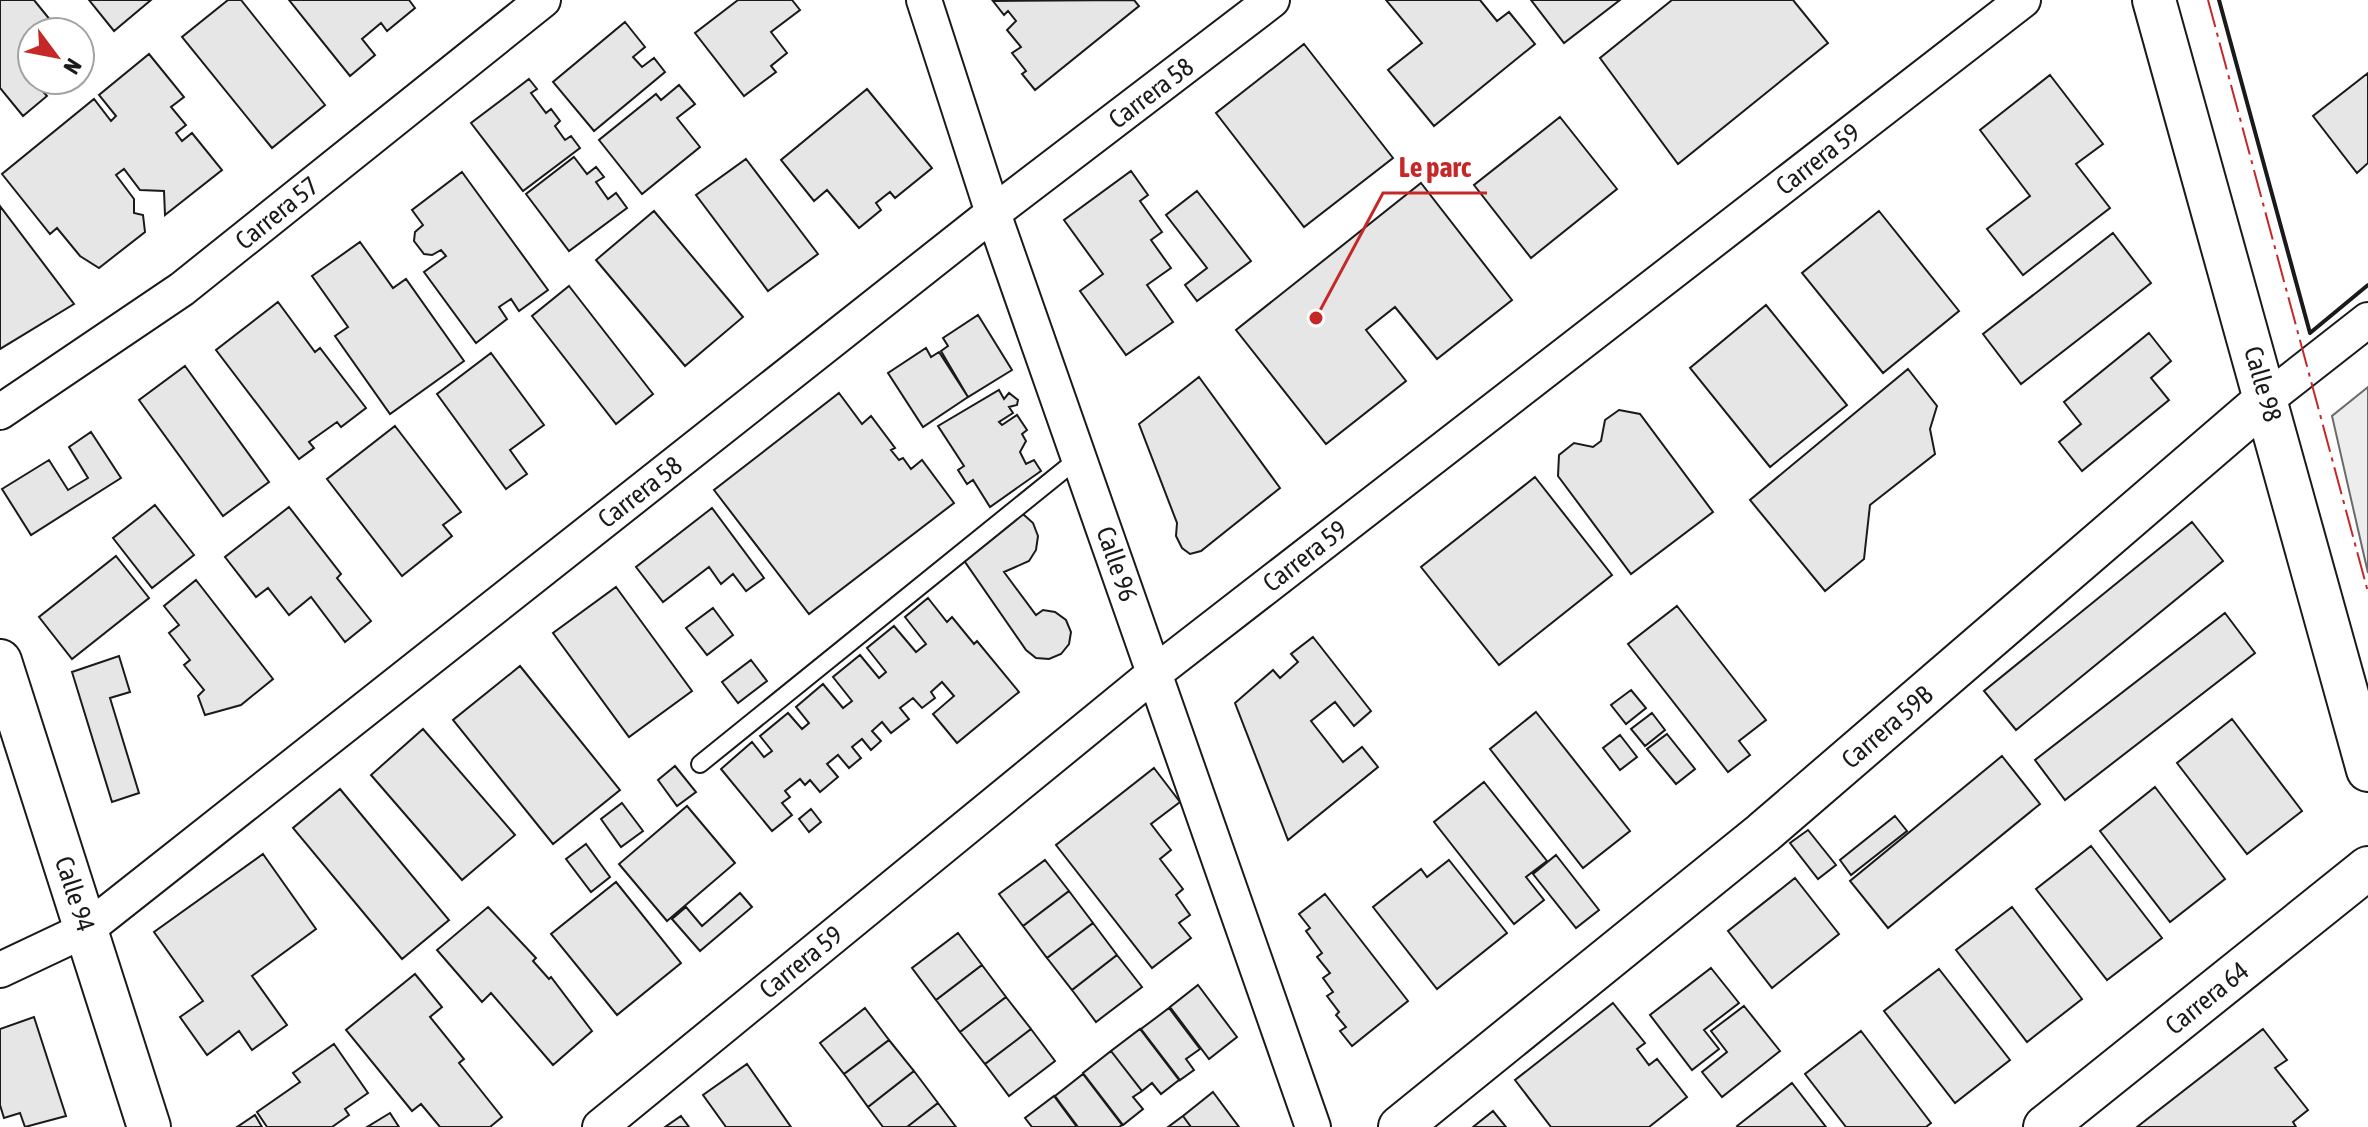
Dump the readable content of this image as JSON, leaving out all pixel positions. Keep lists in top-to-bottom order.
{
  "streets": {
    "street": [
      "Carrera 58",
      "Carrera 59",
      "Carrera 57",
      "Calle 98",
      "Calle 96",
      "Carrera 59B",
      "Calle 94",
      "Carrera 64"
    ]
  },
  "crossings": [
    ["Carrera 58", "Calle 96"],
    ["Carrera 58", "Calle 94"],
    ["Carrera 59", "Calle 96"],
    ["Calle 98", "Carrera 59B"]
  ],
  "places": ["Le parc"],
  "north": "bottom right"
}
